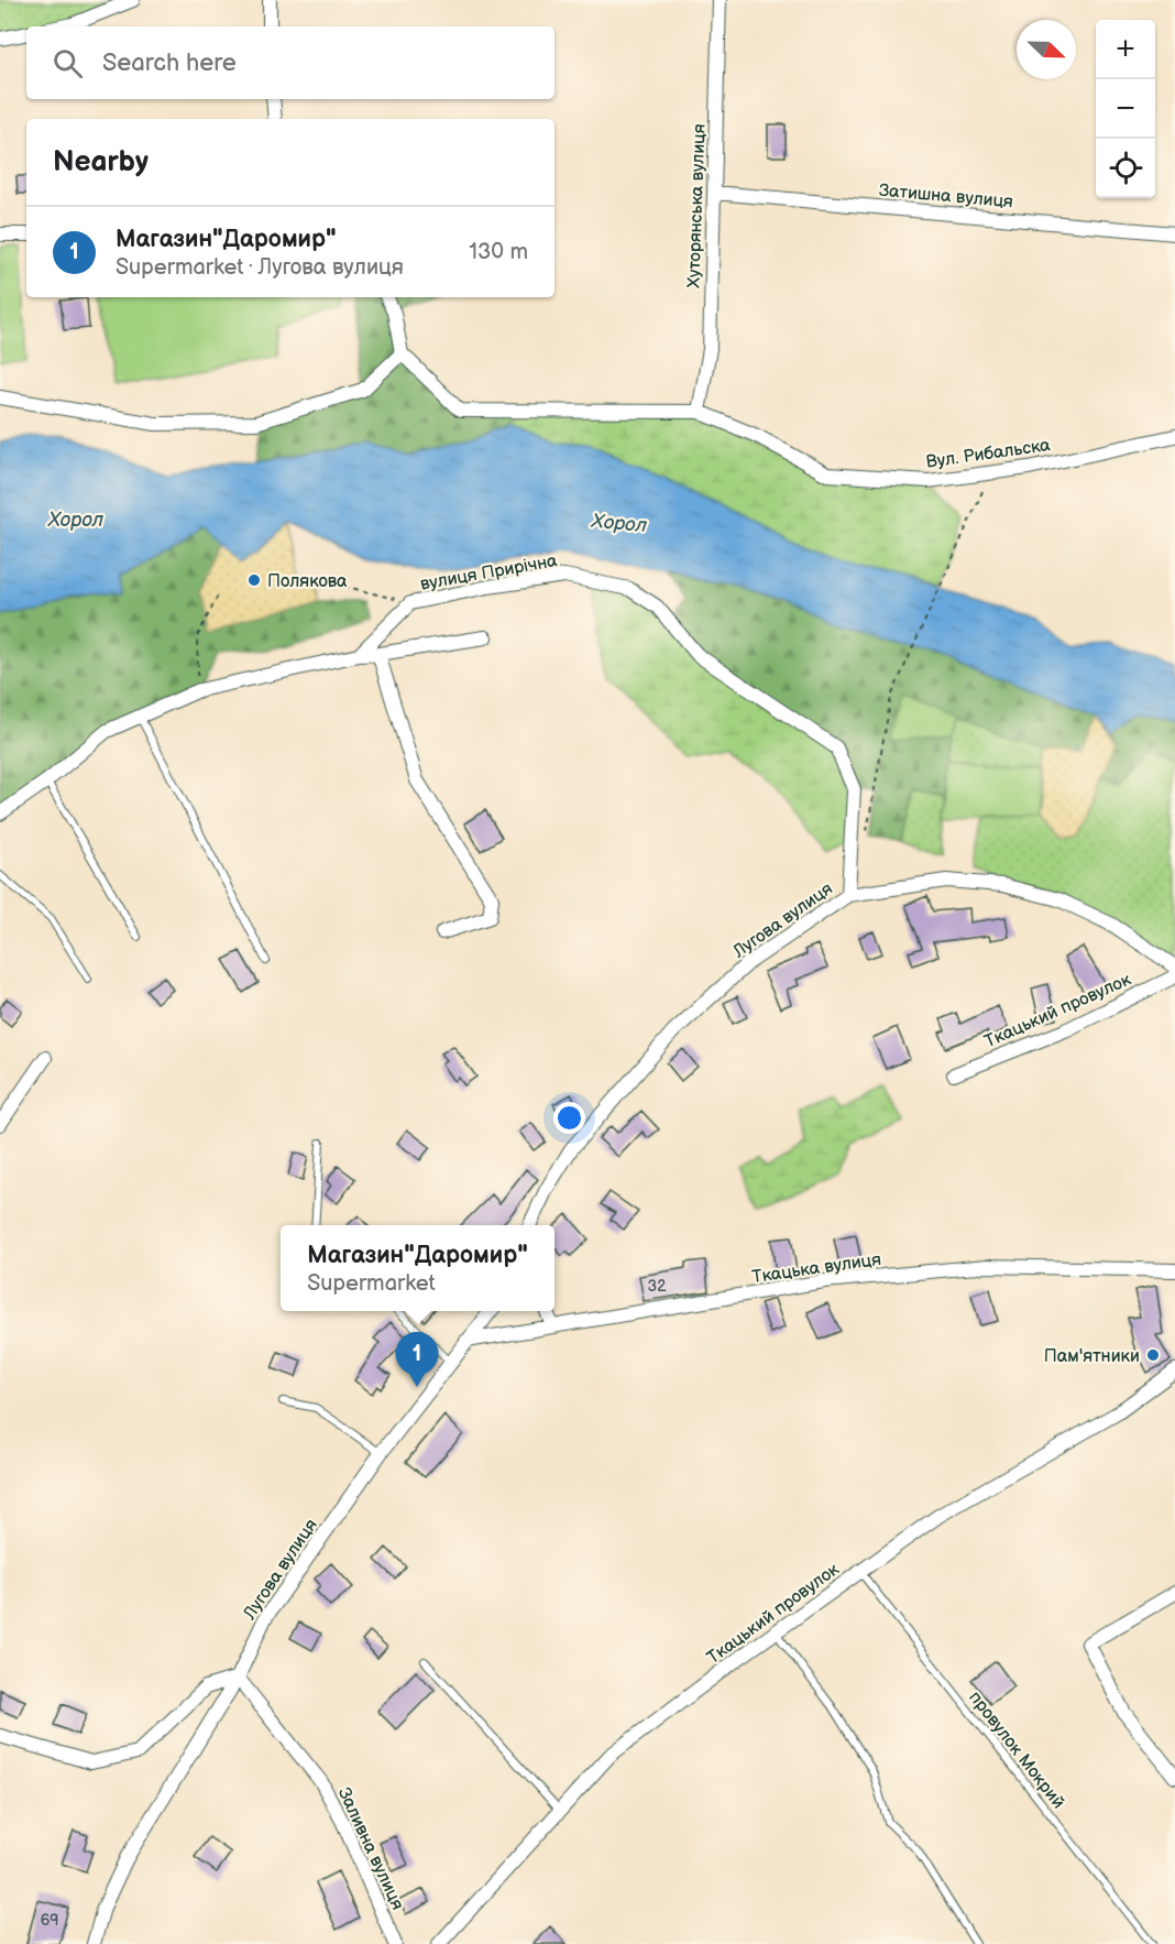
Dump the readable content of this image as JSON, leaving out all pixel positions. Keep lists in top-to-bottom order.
{
  "streets": {
    "street": [
      "Затишна вулиця",
      "Хуторянська вулиця",
      "Вул. Рибальска",
      "вулиця Прирічна",
      "Лугова вулиця",
      "Ткацький провулок",
      "Ткацька вулиця",
      "Заливна вулиця"
    ],
    "lane": ["провулок Мокрий"]
  },
  "crossings": [
    ["Затишна вулиця", "Хуторянська вулиця"],
    ["Хуторянська вулиця", "Вул. Рибальска"],
    ["вулиця Прирічна", "Лугова вулиця"],
    ["Лугова вулиця", "Ткацька вулиця"],
    ["Лугова вулиця", "Заливна вулиця"],
    ["Ткацький провулок", "провулок Мокрий"]
  ],
  "water": ["Хорол"],
  "places": ["Полякова", "Пам'ятники"],
  "house_numbers": ["32", "69"],
  "north": "bottom right",
  "page": {
    "map_buttons": ["+", "−"],
    "search": "Search here",
    "heading": "Nearby",
    "list": [
      {
        "mark": "1",
        "name": "Магазин\"Даромир\"",
        "note": "Supermarket · Лугова вулиця",
        "value": "130 m"
      }
    ],
    "popup": ["Магазин\"Даромир\"", "Supermarket"],
    "pins": "1"
  }
}
